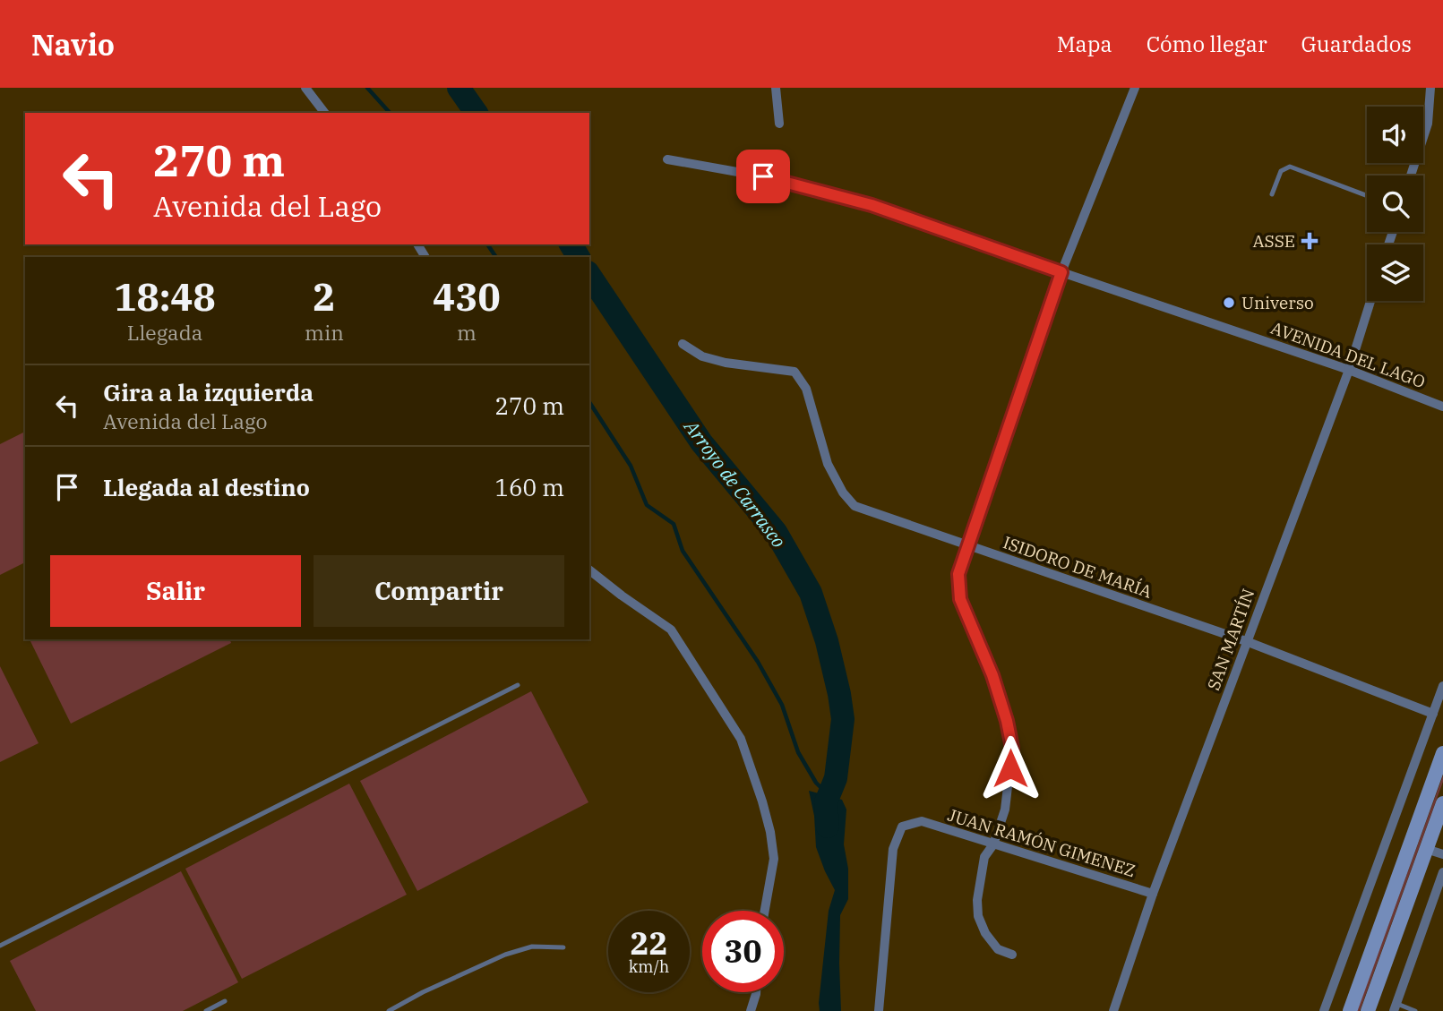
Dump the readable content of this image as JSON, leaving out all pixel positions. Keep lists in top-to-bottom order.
{
  "streets": {
    "street": [
      "AVENIDA DEL LAGO",
      "ISIDORO DE MARÍA",
      "SAN MARTÍN",
      "JUAN RAMÓN GIMENEZ"
    ]
  },
  "crossings": [
    ["AVENIDA DEL LAGO", "SAN MARTÍN"],
    ["ISIDORO DE MARÍA", "SAN MARTÍN"],
    ["SAN MARTÍN", "JUAN RAMÓN GIMENEZ"]
  ],
  "water": ["Arroyo de Carrasco"],
  "places": {
    "health": ["ASSE"],
    "other": ["Universo"]
  },
  "page": {
    "header": "Navio",
    "nav": ["Mapa", "Cómo llegar", "Guardados"],
    "turn": ["270 m", "Avenida del Lago"],
    "eta": [
      "18:48",
      "Llegada",
      "2",
      "min",
      "430",
      "m"
    ],
    "list": [
      {
        "name": "Gira a la izquierda",
        "note": "Avenida del Lago",
        "value": "270 m"
      },
      {
        "name": "Llegada al destino",
        "value": "160 m"
      }
    ],
    "buttons": ["Salir", "Compartir"],
    "speed": "22 km/h",
    "limit": "30"
  }
}
